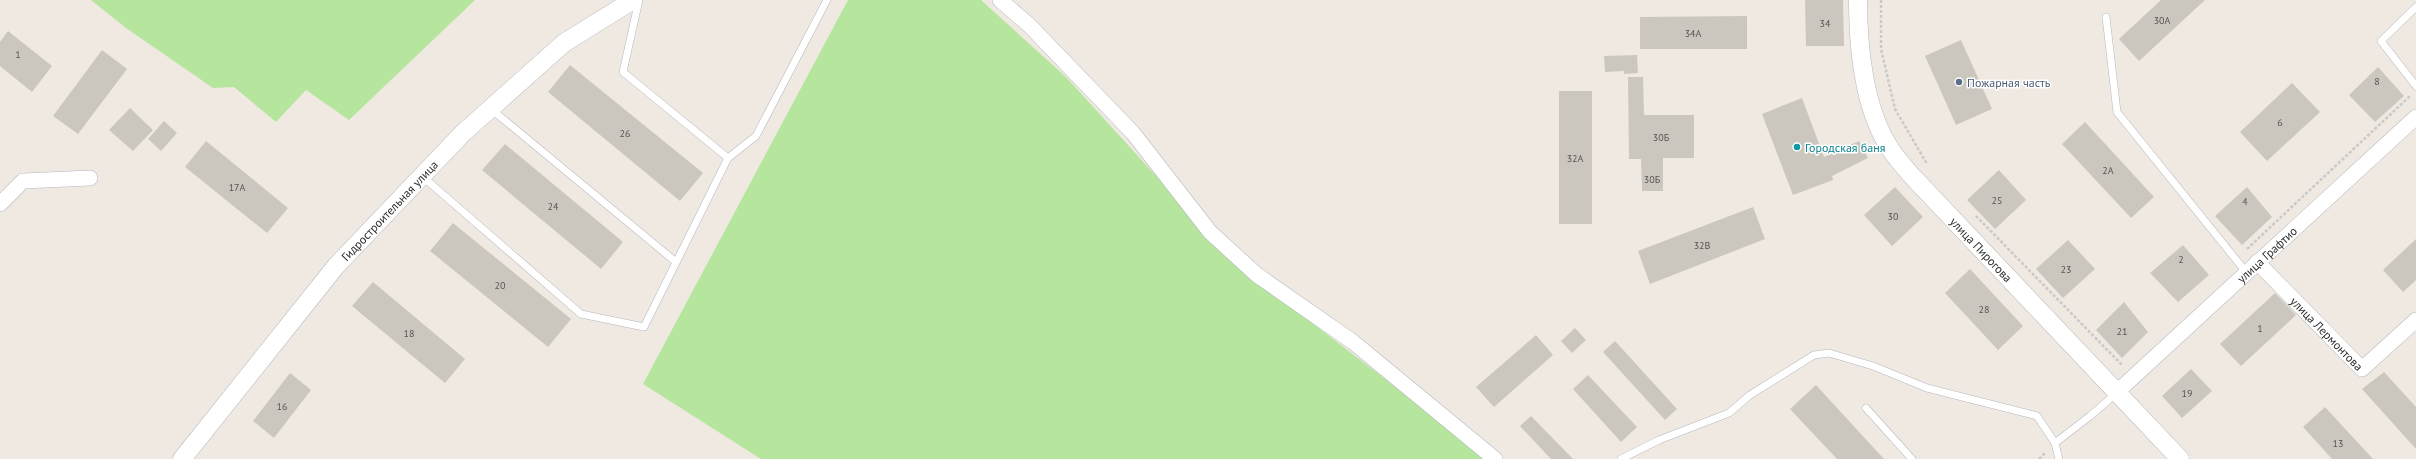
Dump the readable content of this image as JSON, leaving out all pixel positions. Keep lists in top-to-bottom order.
{
  "streets": {
    "street": [
      "Гидростроительная улица",
      "улица Пирогова",
      "улица Графтио",
      "улица Лермонтова"
    ]
  },
  "crossings": [
    ["улица Пирогова", "улица Графтио"],
    ["улица Графтио", "улица Лермонтова"]
  ],
  "places": ["Пожарная часть", "Городская баня"],
  "house_numbers": [
    "30А",
    "34",
    "34А",
    "1",
    "8",
    "6",
    "26",
    "30Б",
    "32А",
    "2А",
    "30Б",
    "17А",
    "25",
    "4",
    "24",
    "30",
    "32В",
    "2",
    "23",
    "20",
    "28",
    "1",
    "21",
    "18",
    "19",
    "16",
    "13"
  ]
}
